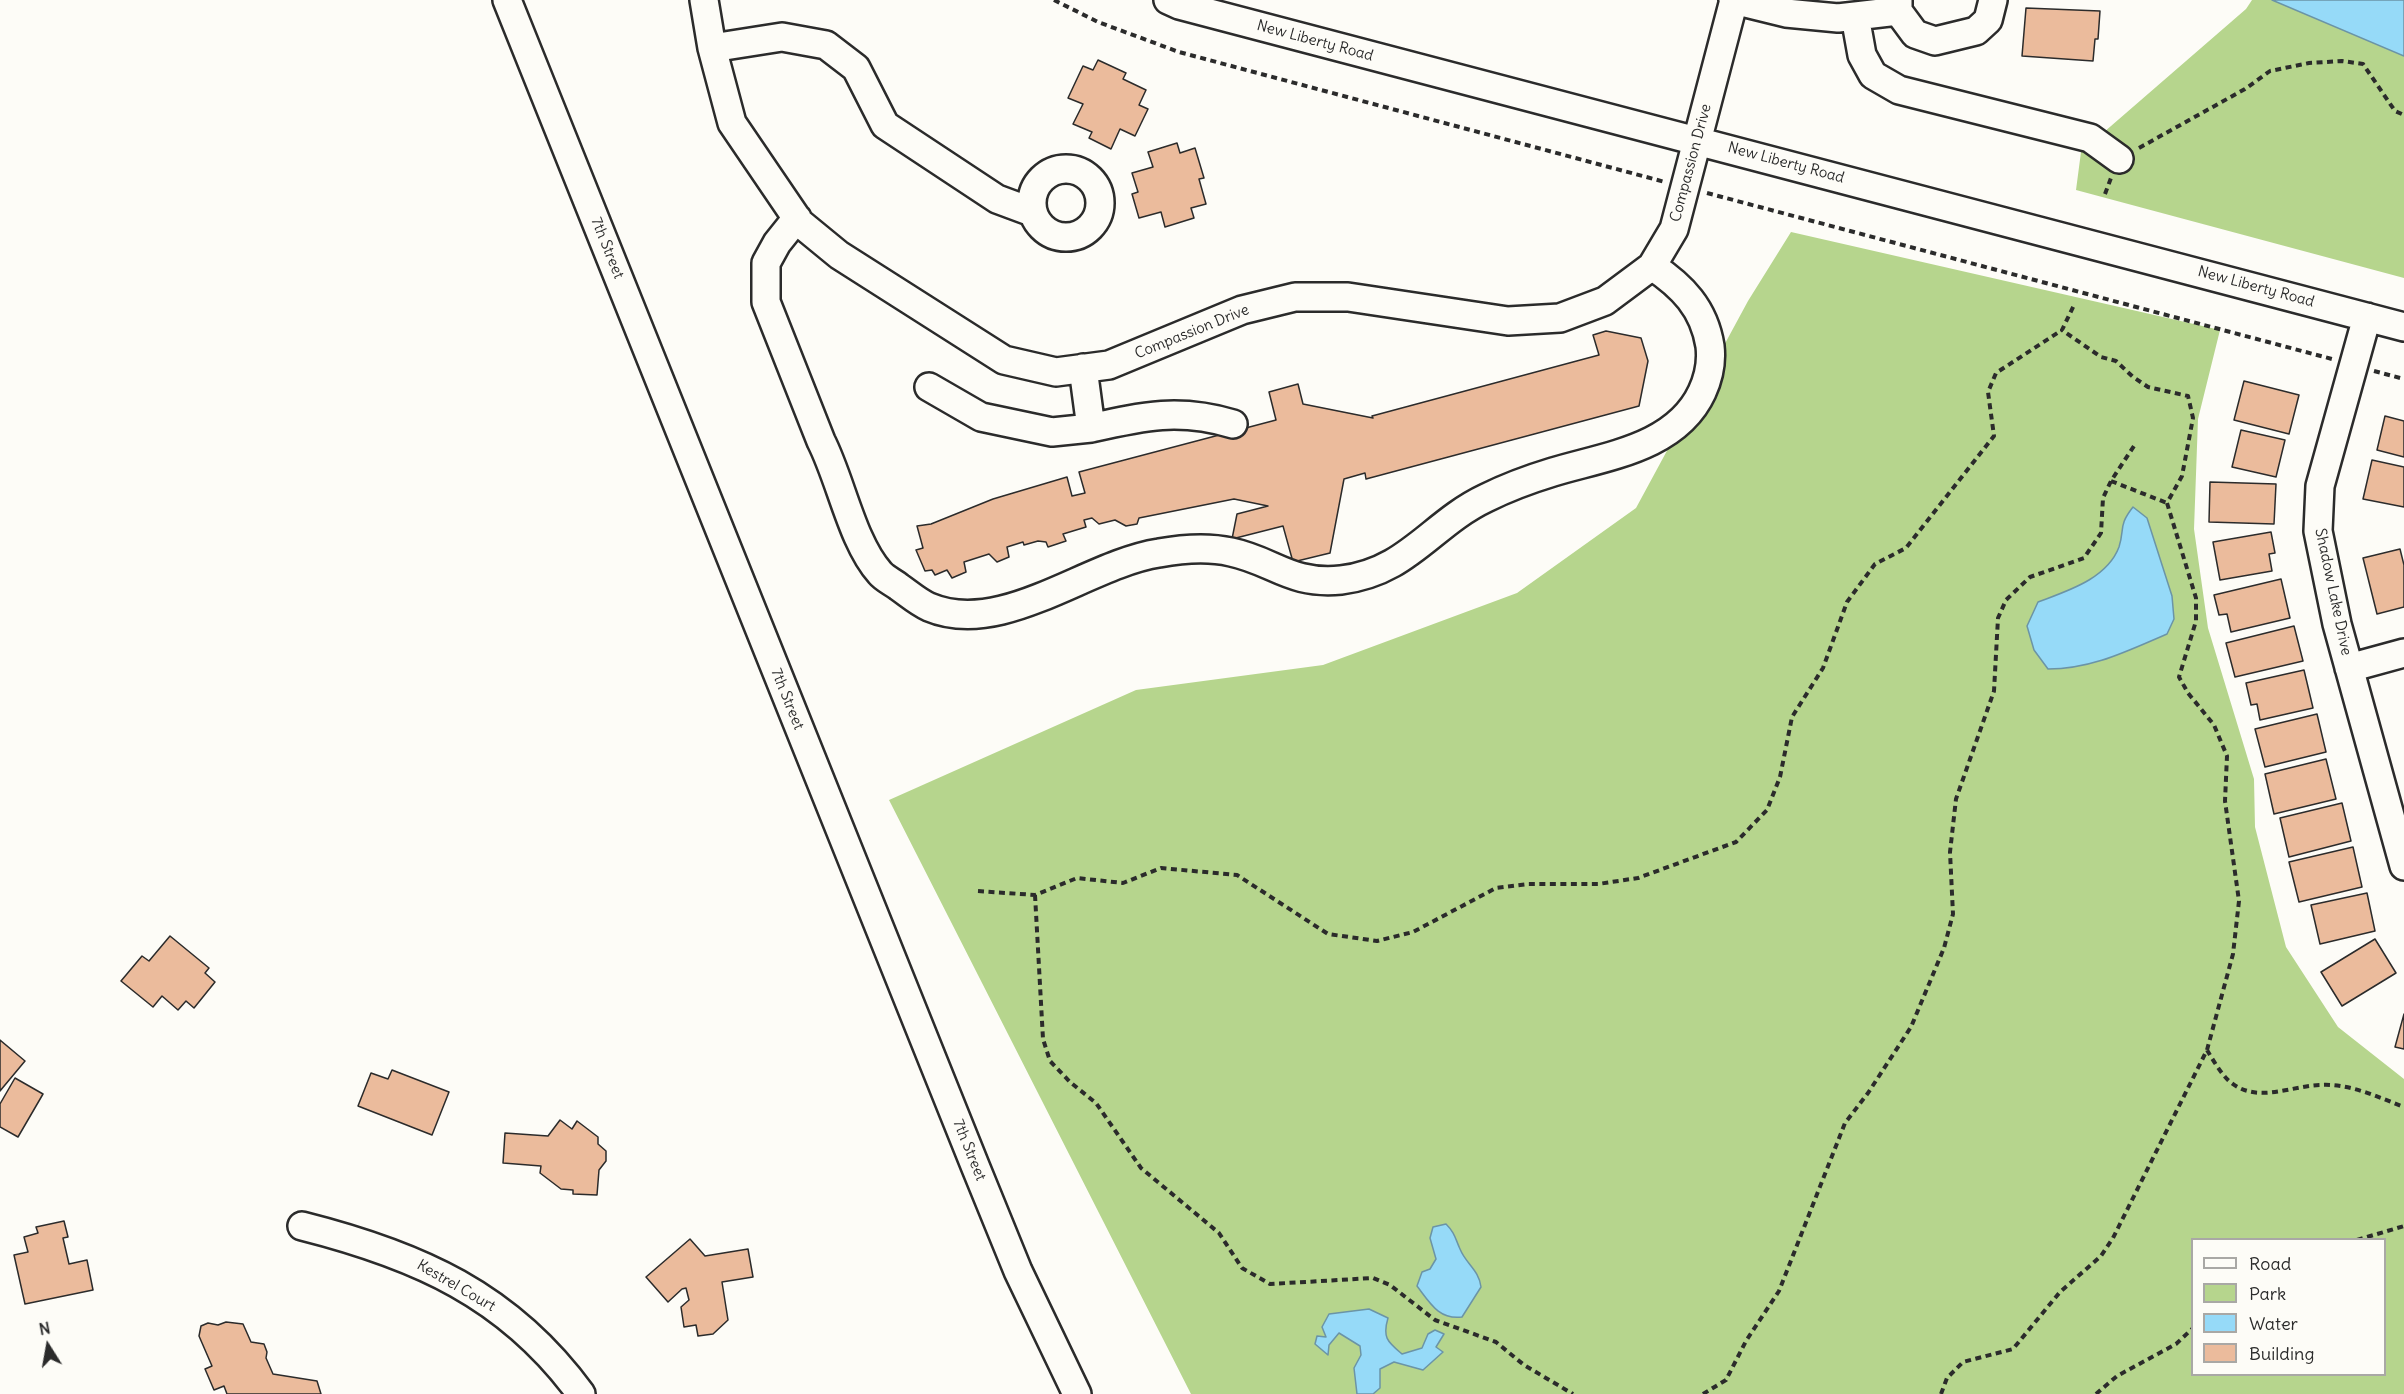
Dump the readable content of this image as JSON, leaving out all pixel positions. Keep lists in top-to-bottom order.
{
  "streets": {
    "street": [
      "New Liberty Road",
      "Compassion Drive",
      "7th Street",
      "Shadow Lake Drive",
      "Kestrel Court"
    ]
  },
  "crossings": [
    ["New Liberty Road", "Compassion Drive"],
    ["New Liberty Road", "Shadow Lake Drive"]
  ],
  "legend": [
    "Road",
    "Park",
    "Water",
    "Building"
  ],
  "north": "top"
}
